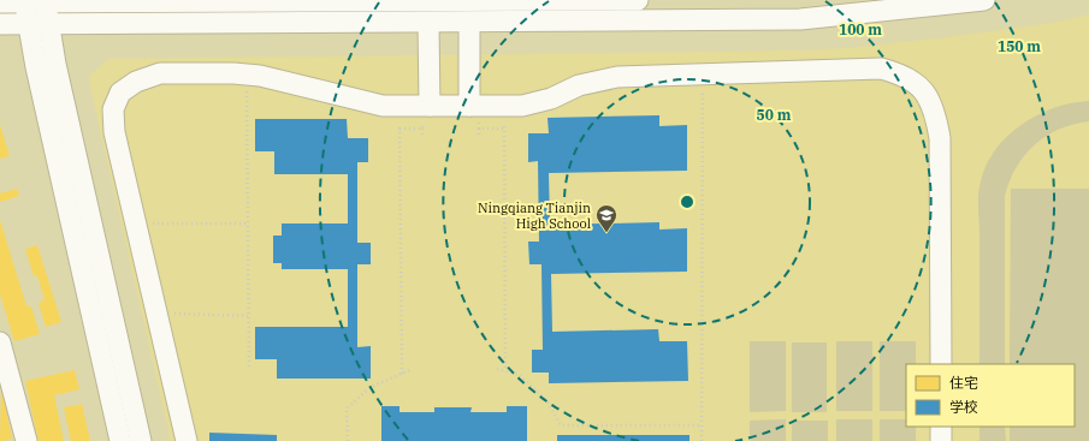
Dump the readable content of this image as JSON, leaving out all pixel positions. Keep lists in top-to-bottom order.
{
  "places": {
    "school or university": ["Ningqiang Tianjin High School"]
  },
  "legend": ["住宅", "学校"],
  "rings": ["100 m", "150 m", "50 m"]
}
